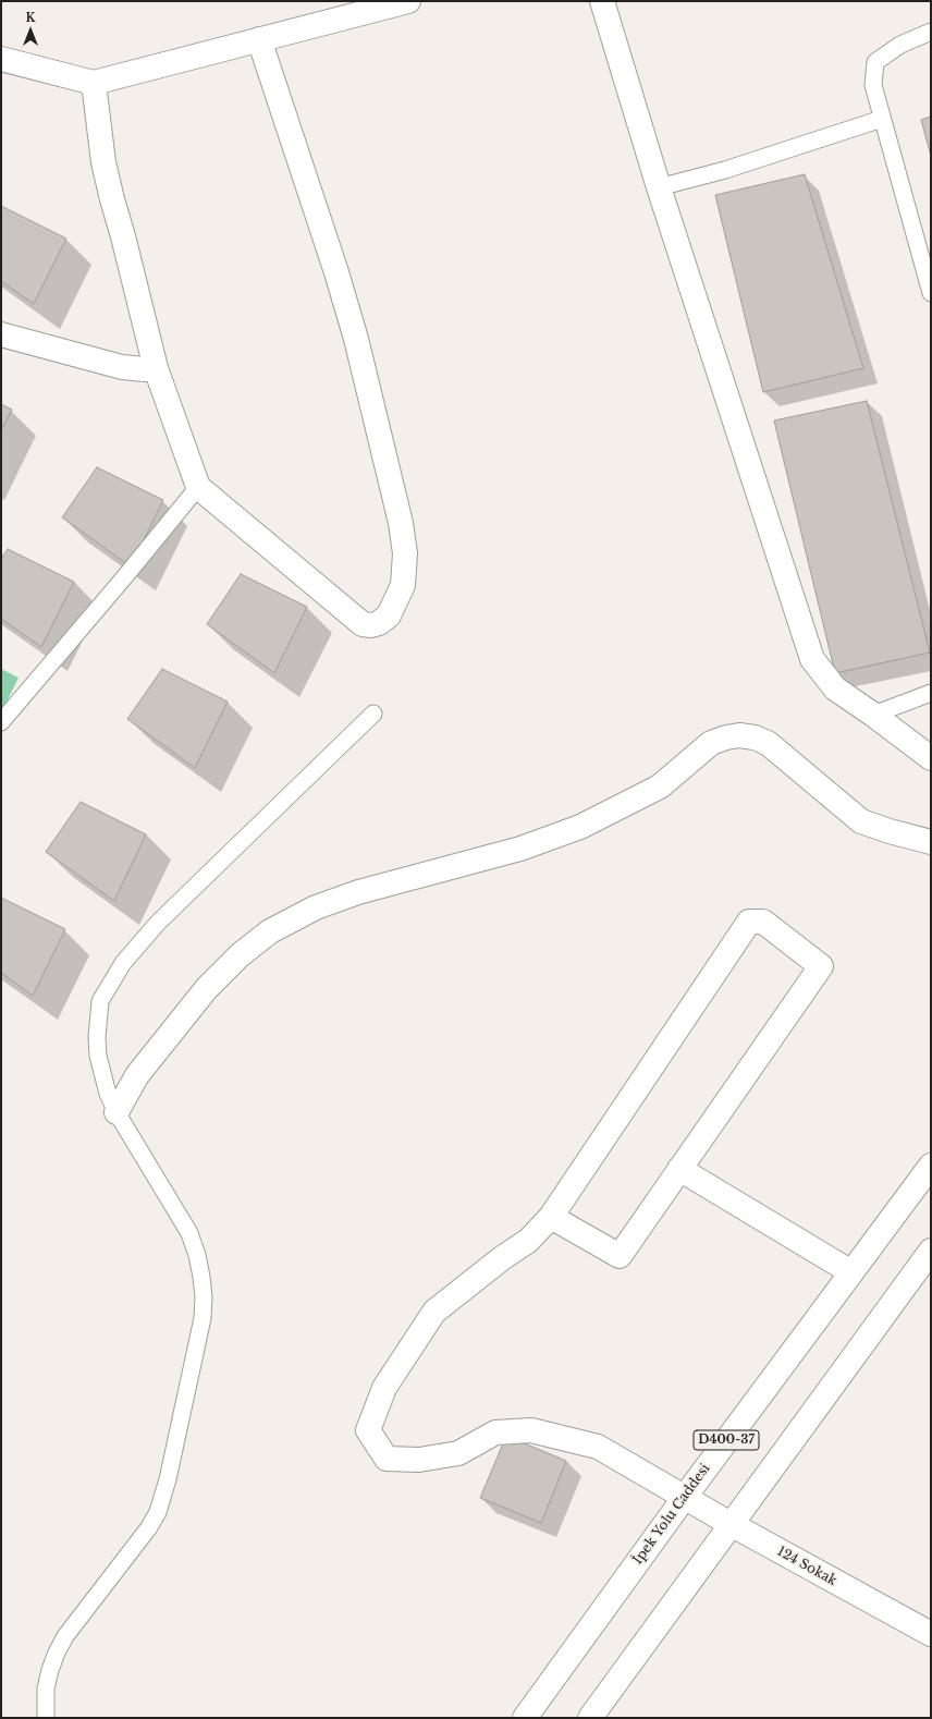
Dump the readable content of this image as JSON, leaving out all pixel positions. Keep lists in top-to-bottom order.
{
  "streets": {
    "main road": ["D400-37", "İpek Yolu Caddesi", "124 Sokak"]
  },
  "crossings": [
    ["İpek Yolu Caddesi", "124 Sokak"]
  ],
  "north": "top"
}
